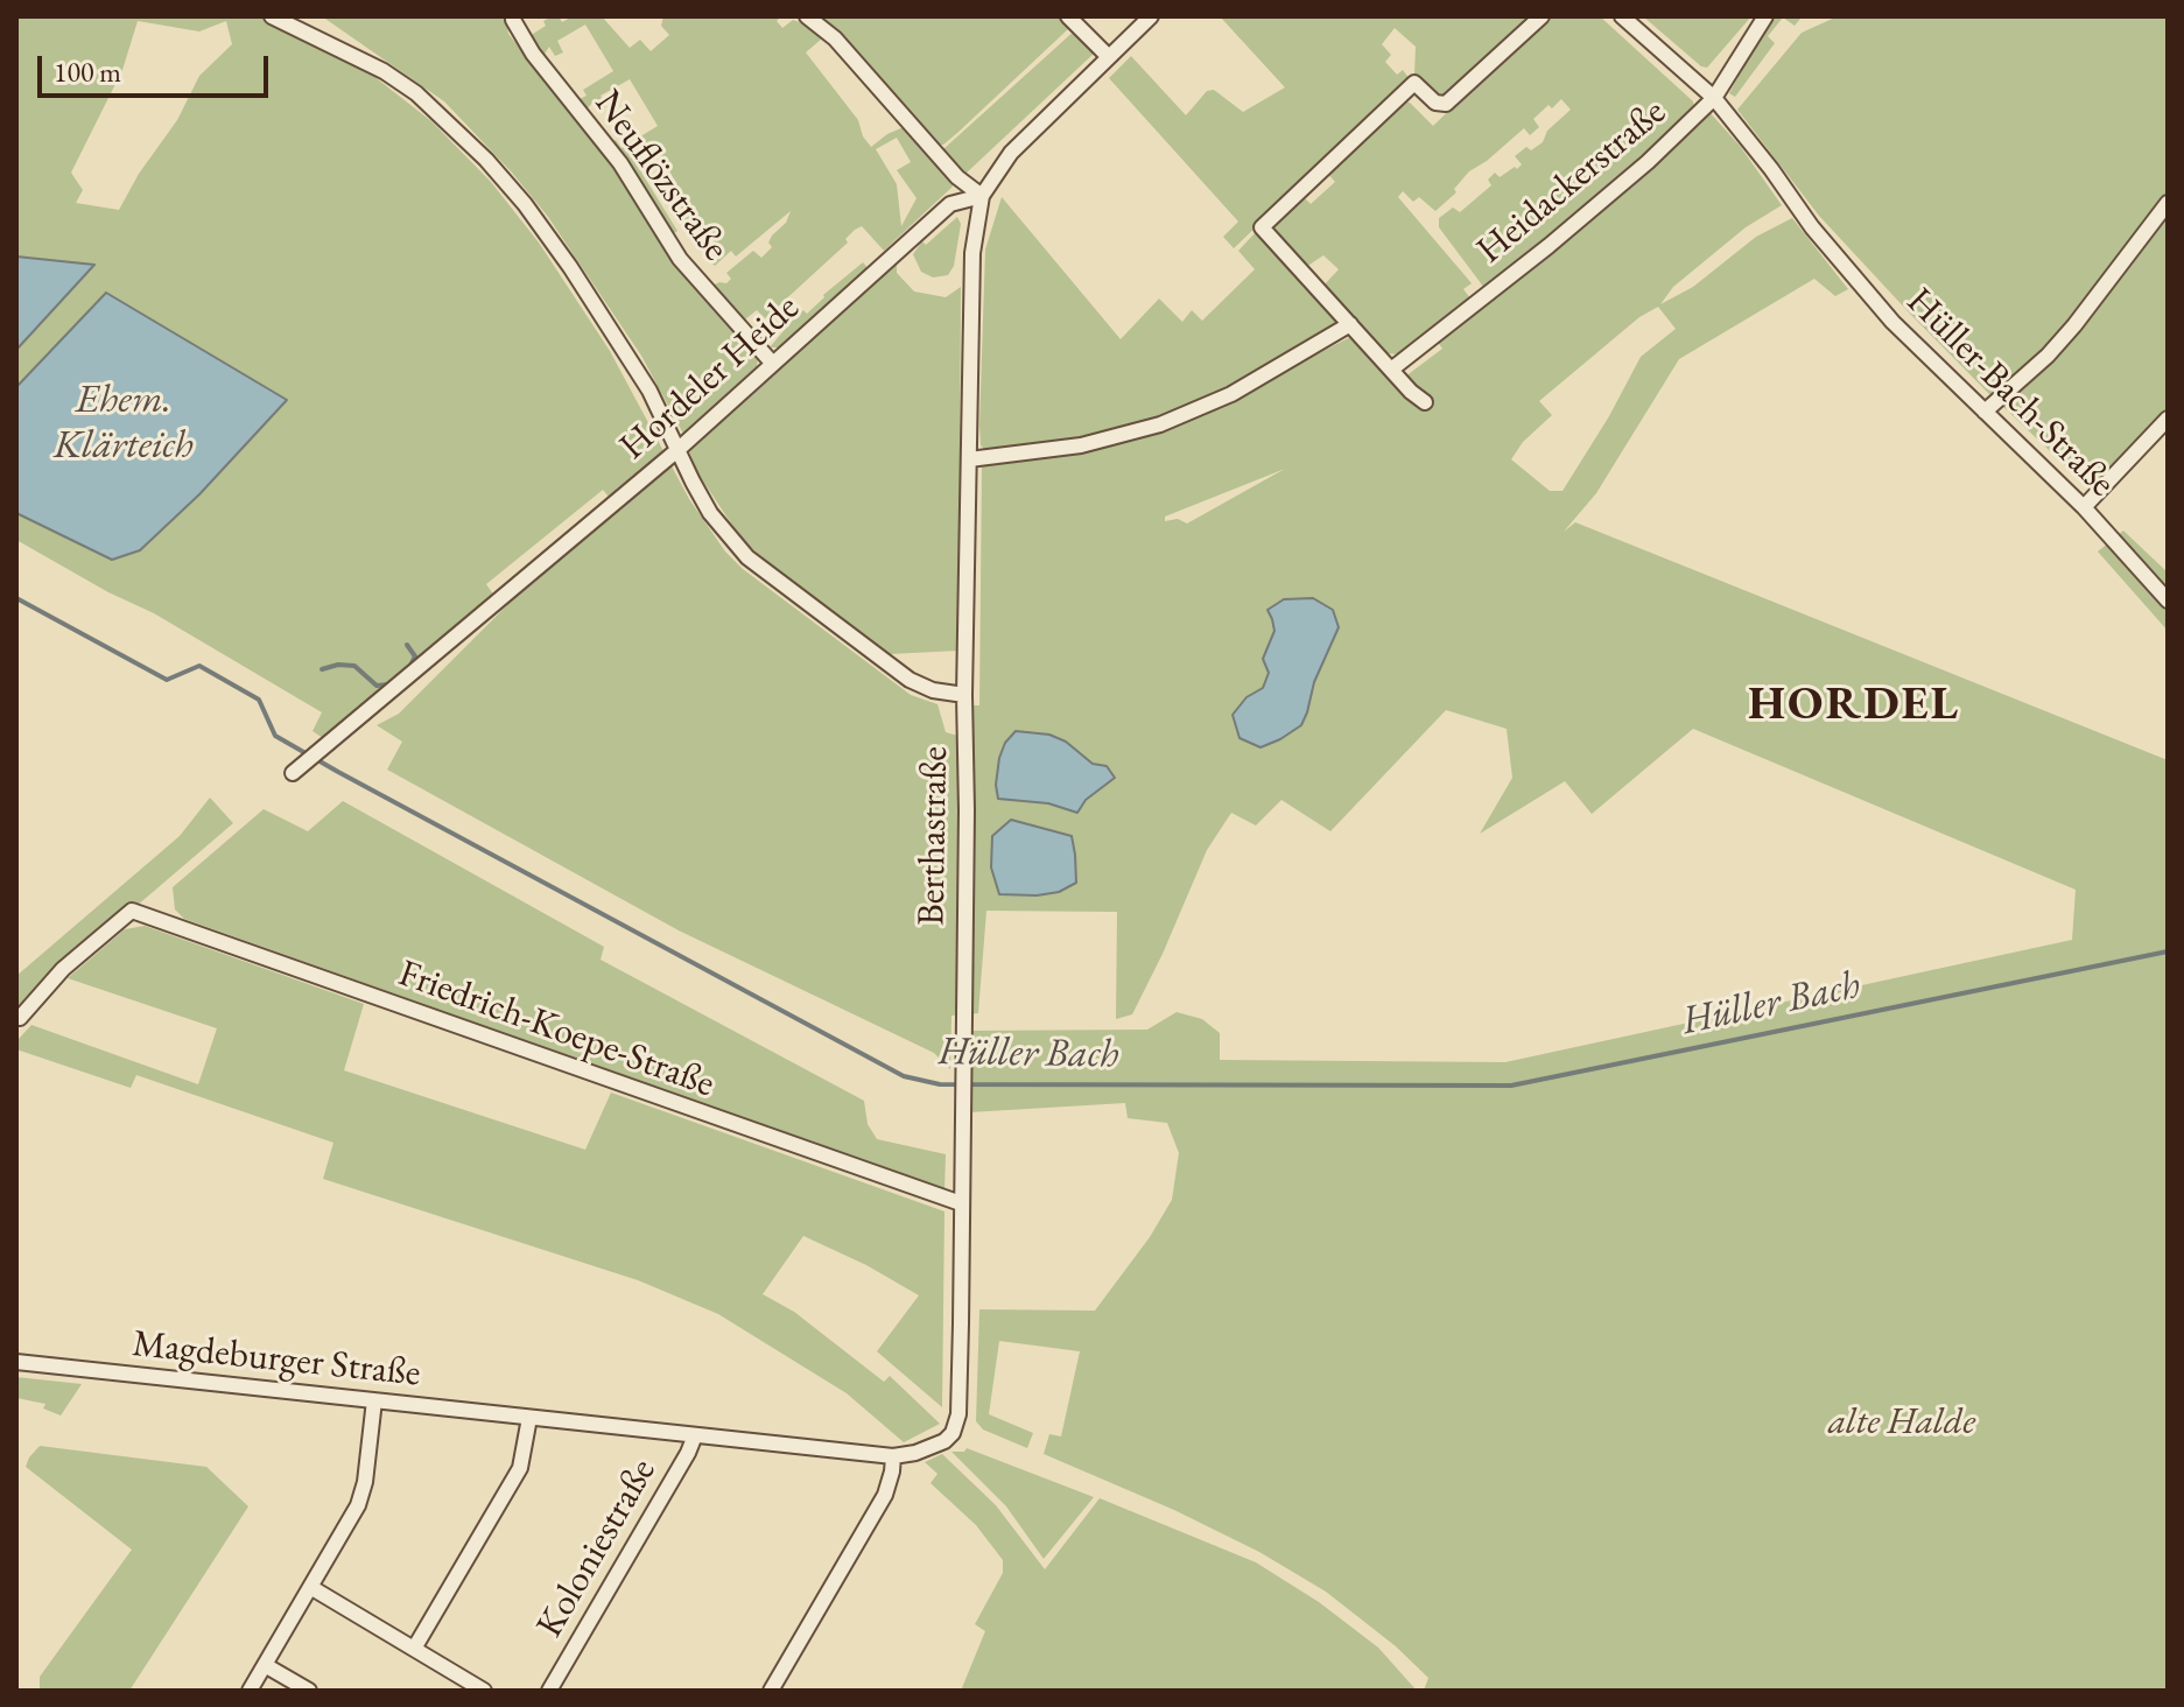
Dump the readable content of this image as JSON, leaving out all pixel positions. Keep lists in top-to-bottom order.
{
  "streets": {
    "street": [
      "Neuflözstraße",
      "Heidackerstraße",
      "Hordeler Heide",
      "Hüller-Bach-Straße",
      "Berthastraße",
      "Friedrich-Koepe-Straße",
      "Magdeburger Straße",
      "Koloniestraße"
    ]
  },
  "crossings": [
    ["Neuflözstraße", "Hordeler Heide"],
    ["Heidackerstraße", "Hüller-Bach-Straße"],
    ["Hordeler Heide", "Berthastraße"],
    ["Berthastraße", "Friedrich-Koepe-Straße"],
    ["Berthastraße", "Magdeburger Straße"],
    ["Magdeburger Straße", "Koloniestraße"]
  ],
  "districts": ["HORDEL"],
  "water": ["Ehem. Klärteich", "Hüller Bach"],
  "parks": ["alte Halde"],
  "scale_bar": "100 m"
}
